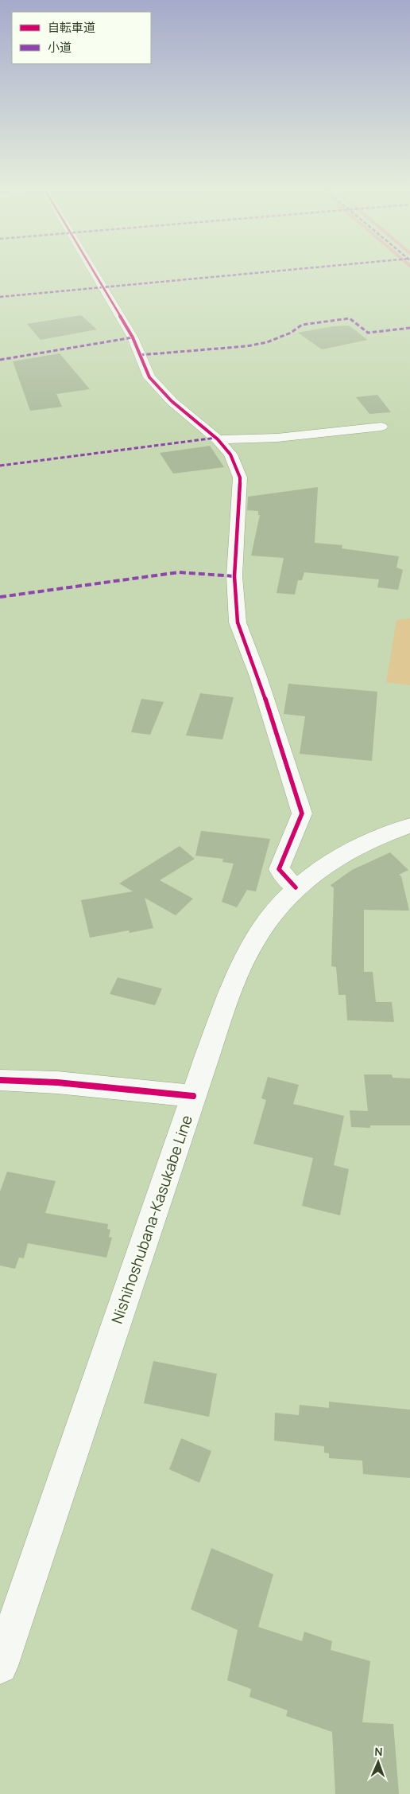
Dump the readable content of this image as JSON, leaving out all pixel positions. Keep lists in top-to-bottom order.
{
  "streets": {
    "street": ["Nishihoshubana-Kasukabe Line"]
  },
  "legend": ["自転車道", "小道"],
  "north": "top"
}
